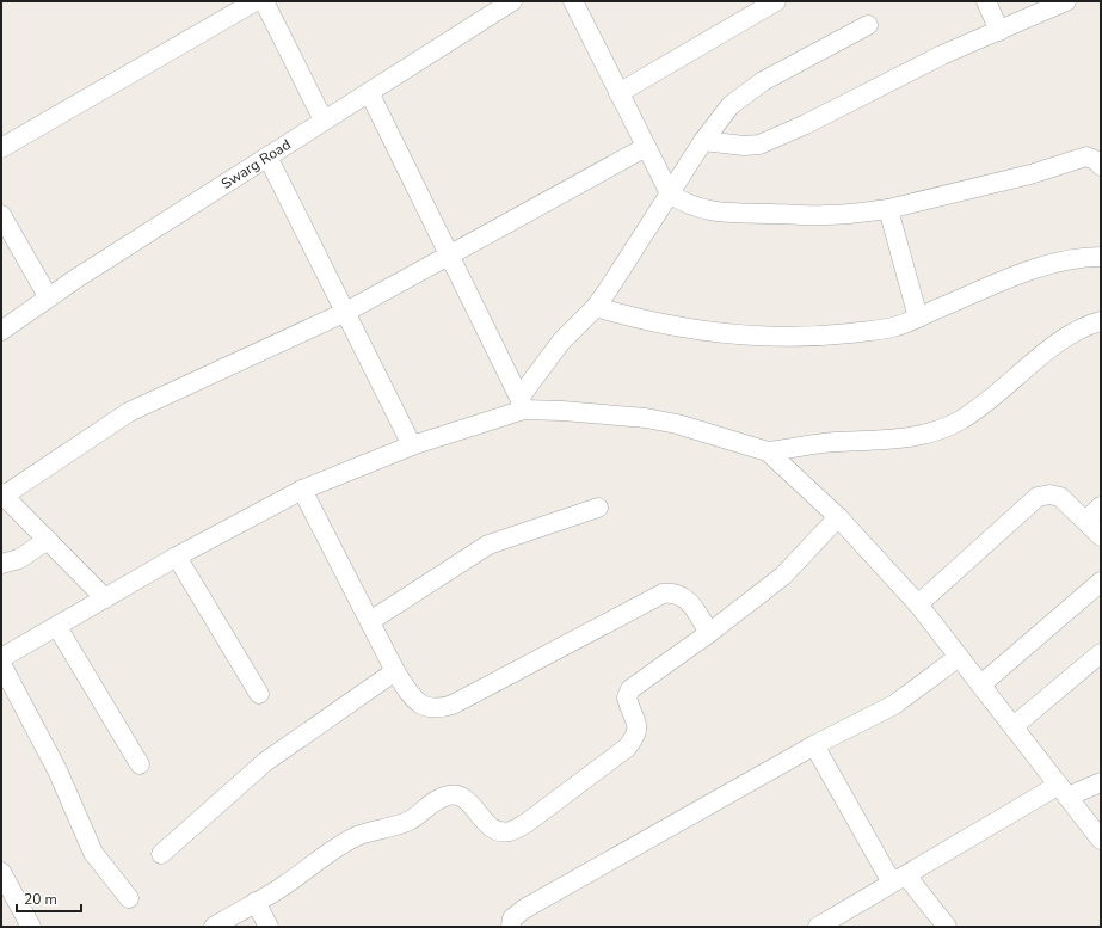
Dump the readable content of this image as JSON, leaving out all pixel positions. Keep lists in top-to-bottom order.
{
  "streets": {
    "street": ["Swarg Road"]
  },
  "scale_bar": "20 m"
}
